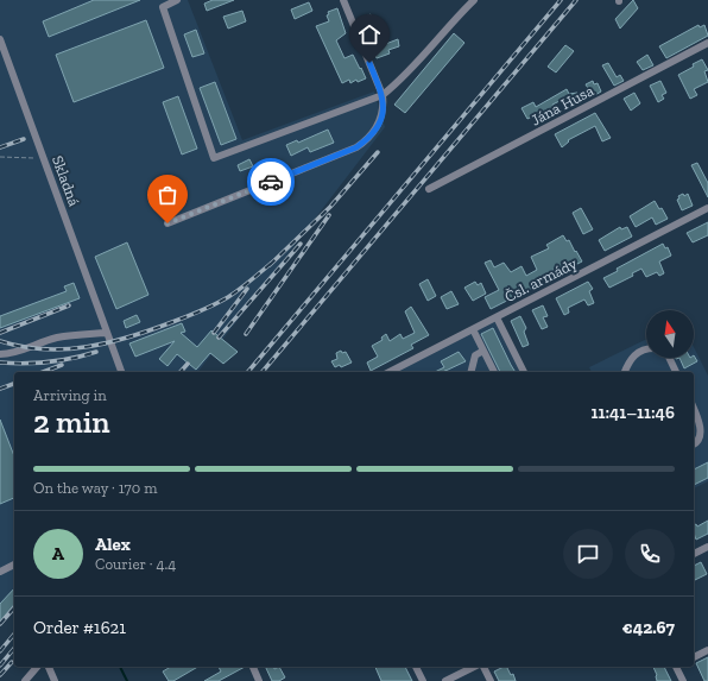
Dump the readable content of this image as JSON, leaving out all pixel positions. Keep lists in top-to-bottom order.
{
  "streets": {
    "street": ["Jána Husa", "Skladná", "Čsl. armády"]
  },
  "north": "top",
  "page": {
    "heading": ["2 min", "Arriving in", "11:41–11:46"],
    "panel": [
      "Alex",
      "Courier · 4.4",
      "Order #1621",
      "€42.67"
    ],
    "bar": "On the way · 170 m",
    "round": "A"
  }
}
